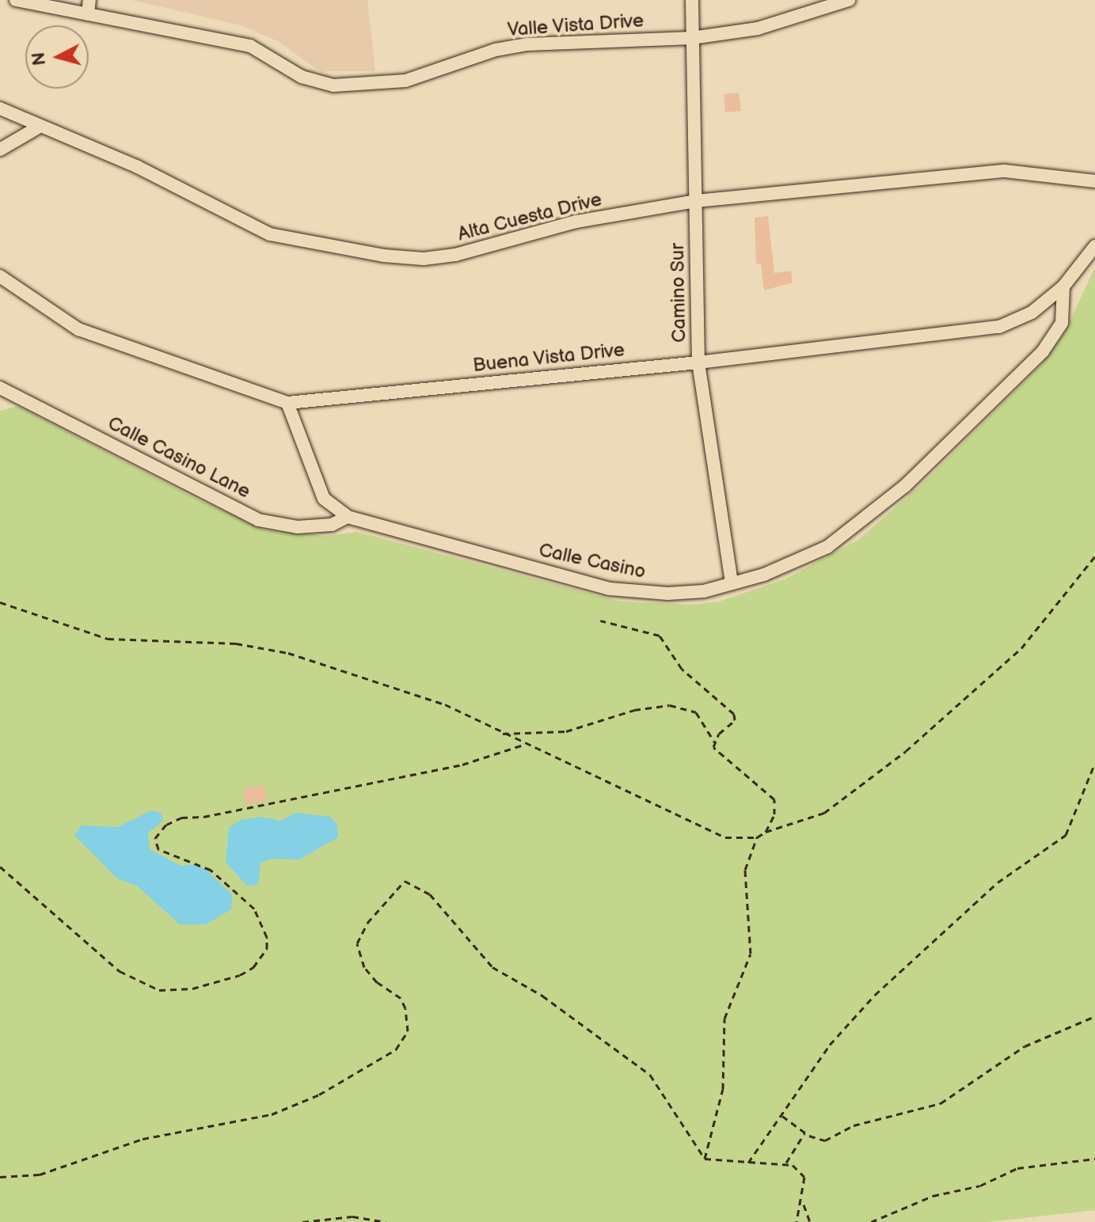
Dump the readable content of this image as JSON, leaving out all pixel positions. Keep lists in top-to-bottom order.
{
  "streets": {
    "street": [
      "Valle Vista Drive",
      "Alta Cuesta Drive",
      "Camino Sur",
      "Buena Vista Drive",
      "Calle Casino Lane",
      "Calle Casino"
    ]
  },
  "crossings": [
    ["Valle Vista Drive", "Camino Sur"],
    ["Alta Cuesta Drive", "Camino Sur"],
    ["Camino Sur", "Buena Vista Drive"],
    ["Camino Sur", "Calle Casino"],
    ["Buena Vista Drive", "Calle Casino"],
    ["Calle Casino Lane", "Calle Casino"]
  ],
  "north": "left"
}
